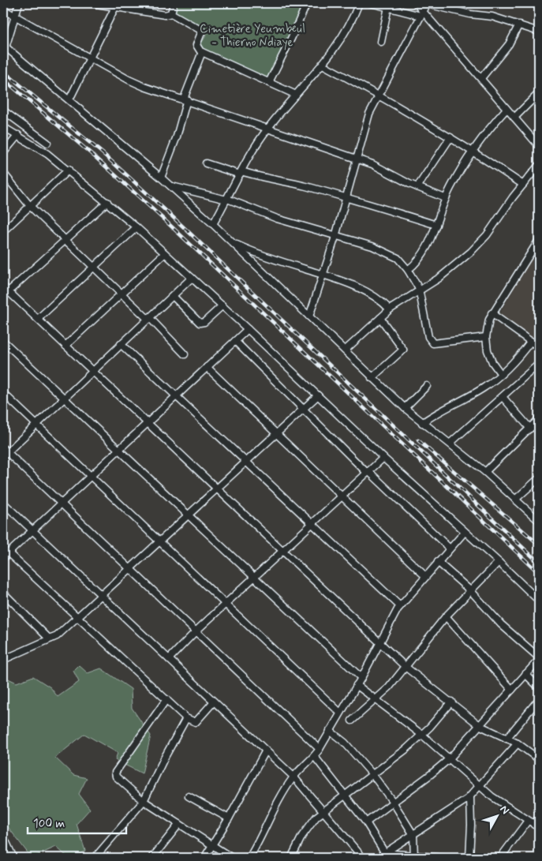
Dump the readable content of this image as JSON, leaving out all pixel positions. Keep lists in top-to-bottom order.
{
  "parks": ["Cimetière Yeumbeul - Thierno Ndiaye"],
  "scale_bar": "100 m",
  "north": "top right"
}
